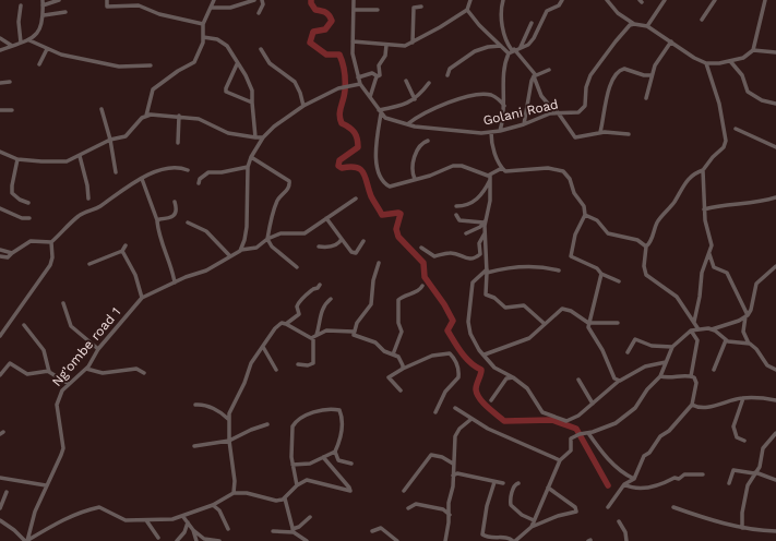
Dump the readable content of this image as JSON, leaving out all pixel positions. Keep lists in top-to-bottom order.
{
  "streets": {
    "street": ["Golani Road", "Ng’ombe road 1"]
  }
}
